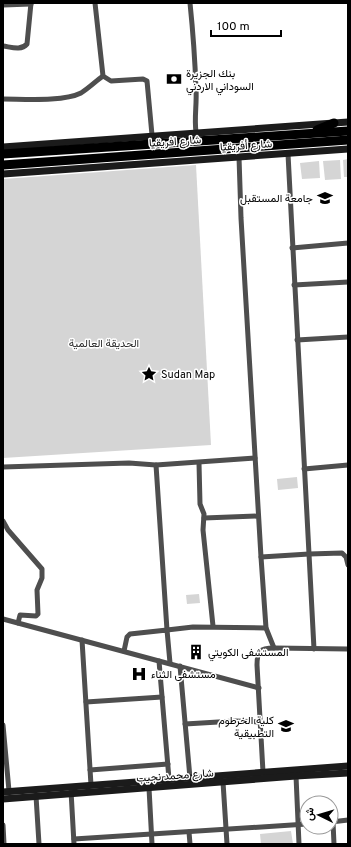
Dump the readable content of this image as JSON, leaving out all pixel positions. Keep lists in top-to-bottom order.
{
  "streets": {
    "highway": ["شارع افريقيا"],
    "street": ["شارع أفريقيا", "شارع محمد نجيب"]
  },
  "crossings": [
    ["شارع افريقيا", "شارع أفريقيا"]
  ],
  "parks": ["الحديقة العالمية"],
  "places": {
    "bank": ["بنك الجزيرة السوداني الاردني"],
    "school or university": ["جامعة المستقبل", "كلية الخرطوم التطبيقية"],
    "place": ["Sudan Map"],
    "building": ["المستشفى الكويتي"],
    "hospital": ["مستشفى الثناء"]
  },
  "scale_bar": "100 m",
  "north": "left"
}
